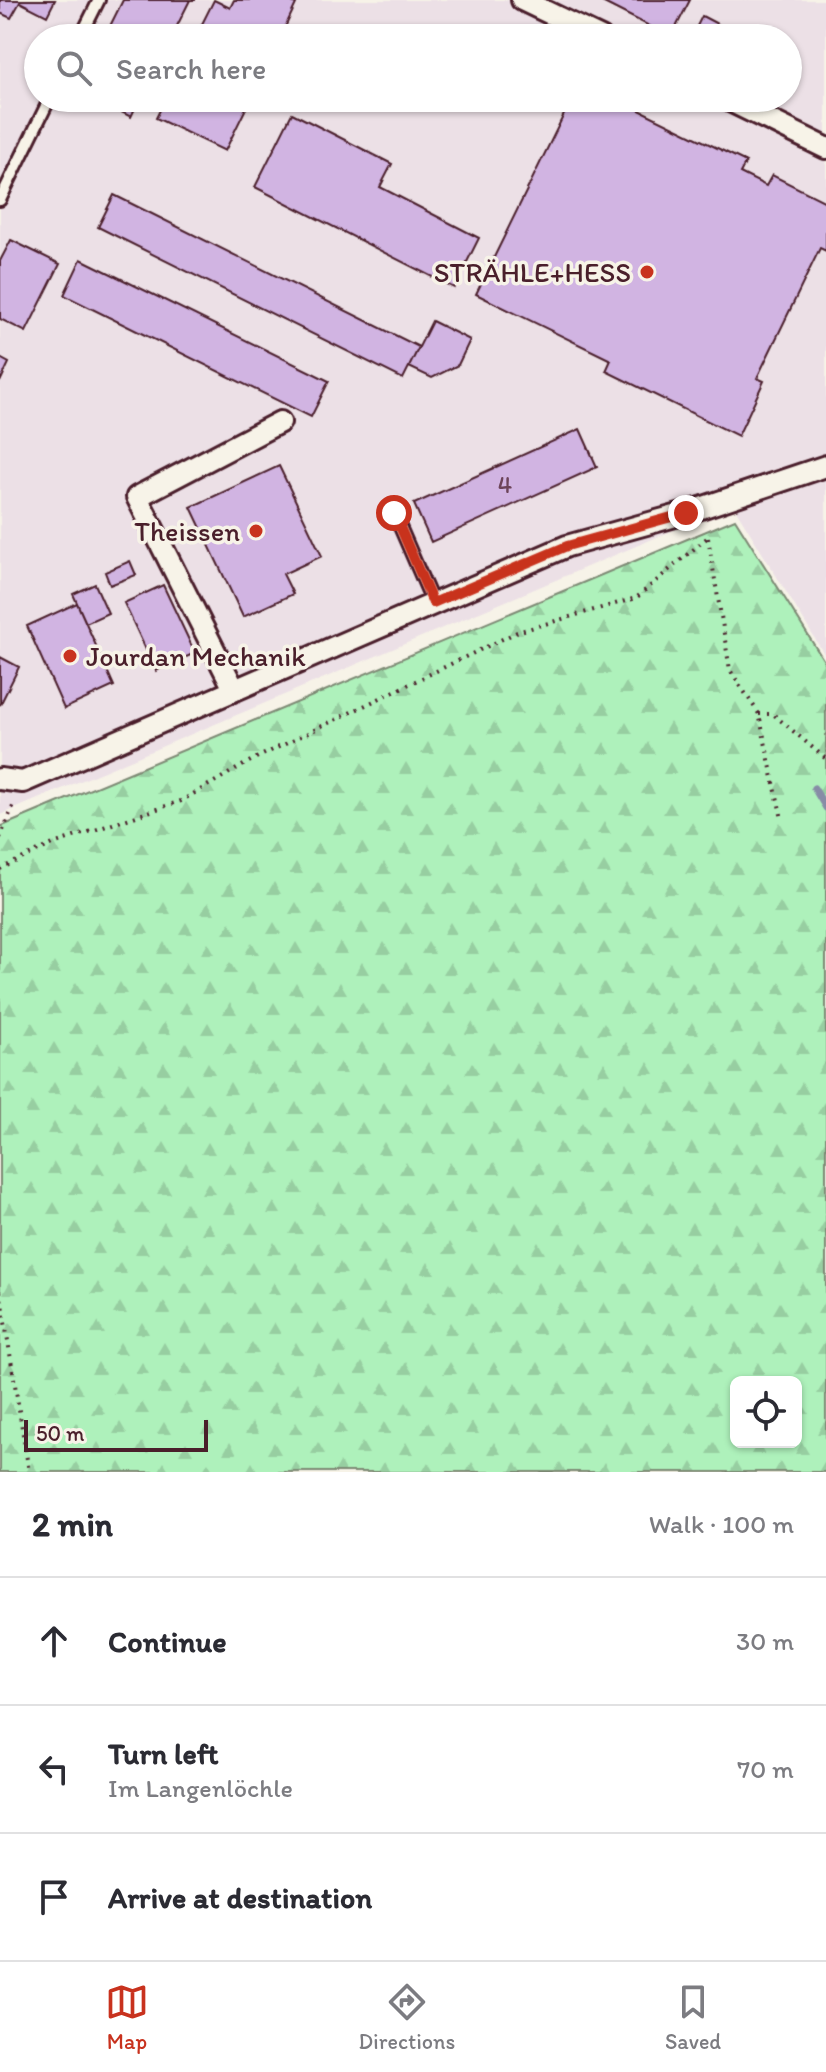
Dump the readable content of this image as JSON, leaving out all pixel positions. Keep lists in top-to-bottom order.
{
  "places": ["STRÄHLE+HESS", "Theissen", "Jourdan Mechanik"],
  "house_numbers": ["4"],
  "scale_bar": "50 m",
  "page": {
    "search": "Search here",
    "scale": "50 m",
    "heading": ["2 min", "Walk · 100 m"],
    "list": [
      ["Continue", "30 m"],
      ["Turn left", "Im Langenlöchle", "70 m"],
      "Arrive at destination"
    ],
    "nav": ["Map", "Directions", "Saved"]
  }
}
